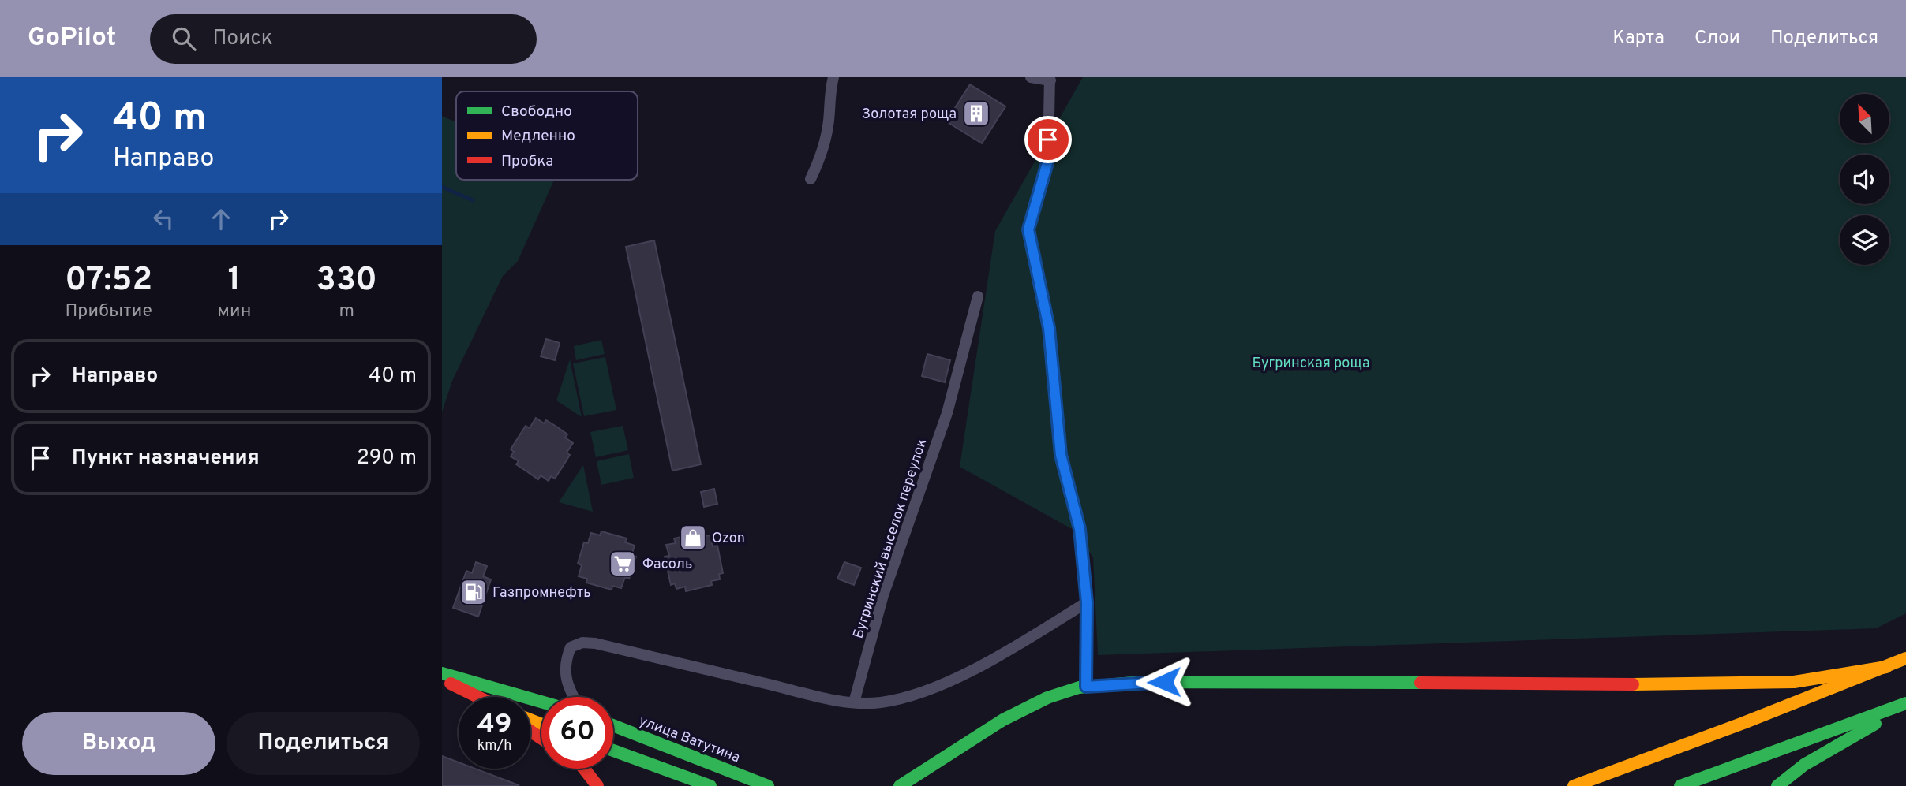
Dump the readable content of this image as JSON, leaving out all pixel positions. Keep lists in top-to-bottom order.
{
  "streets": {
    "main road": ["улица Ватутина"],
    "street": ["Бугринский выселок переулок"]
  },
  "parks": ["Бугринская роща"],
  "places": {
    "building": ["Золотая роща"],
    "shop": ["Ozon"],
    "supermarket": ["Фасоль"],
    "fuel station": ["Газпромнефть"]
  },
  "legend": ["Свободно", "Медленно", "Пробка"],
  "north": "top left",
  "page": {
    "header": "GoPilot",
    "search": "Поиск",
    "nav": ["Карта", "Слои", "Поделиться"],
    "turn": ["40 m", "Направо"],
    "eta": [
      "07:52",
      "Прибытие",
      "1",
      "мин",
      "330",
      "m"
    ],
    "list": [
      {
        "name": "Направо",
        "value": "40 m"
      },
      {
        "name": "Пункт назначения",
        "value": "290 m"
      }
    ],
    "speed": "49 km/h",
    "limit": "60",
    "buttons": ["Выход", "Поделиться"]
  }
}
